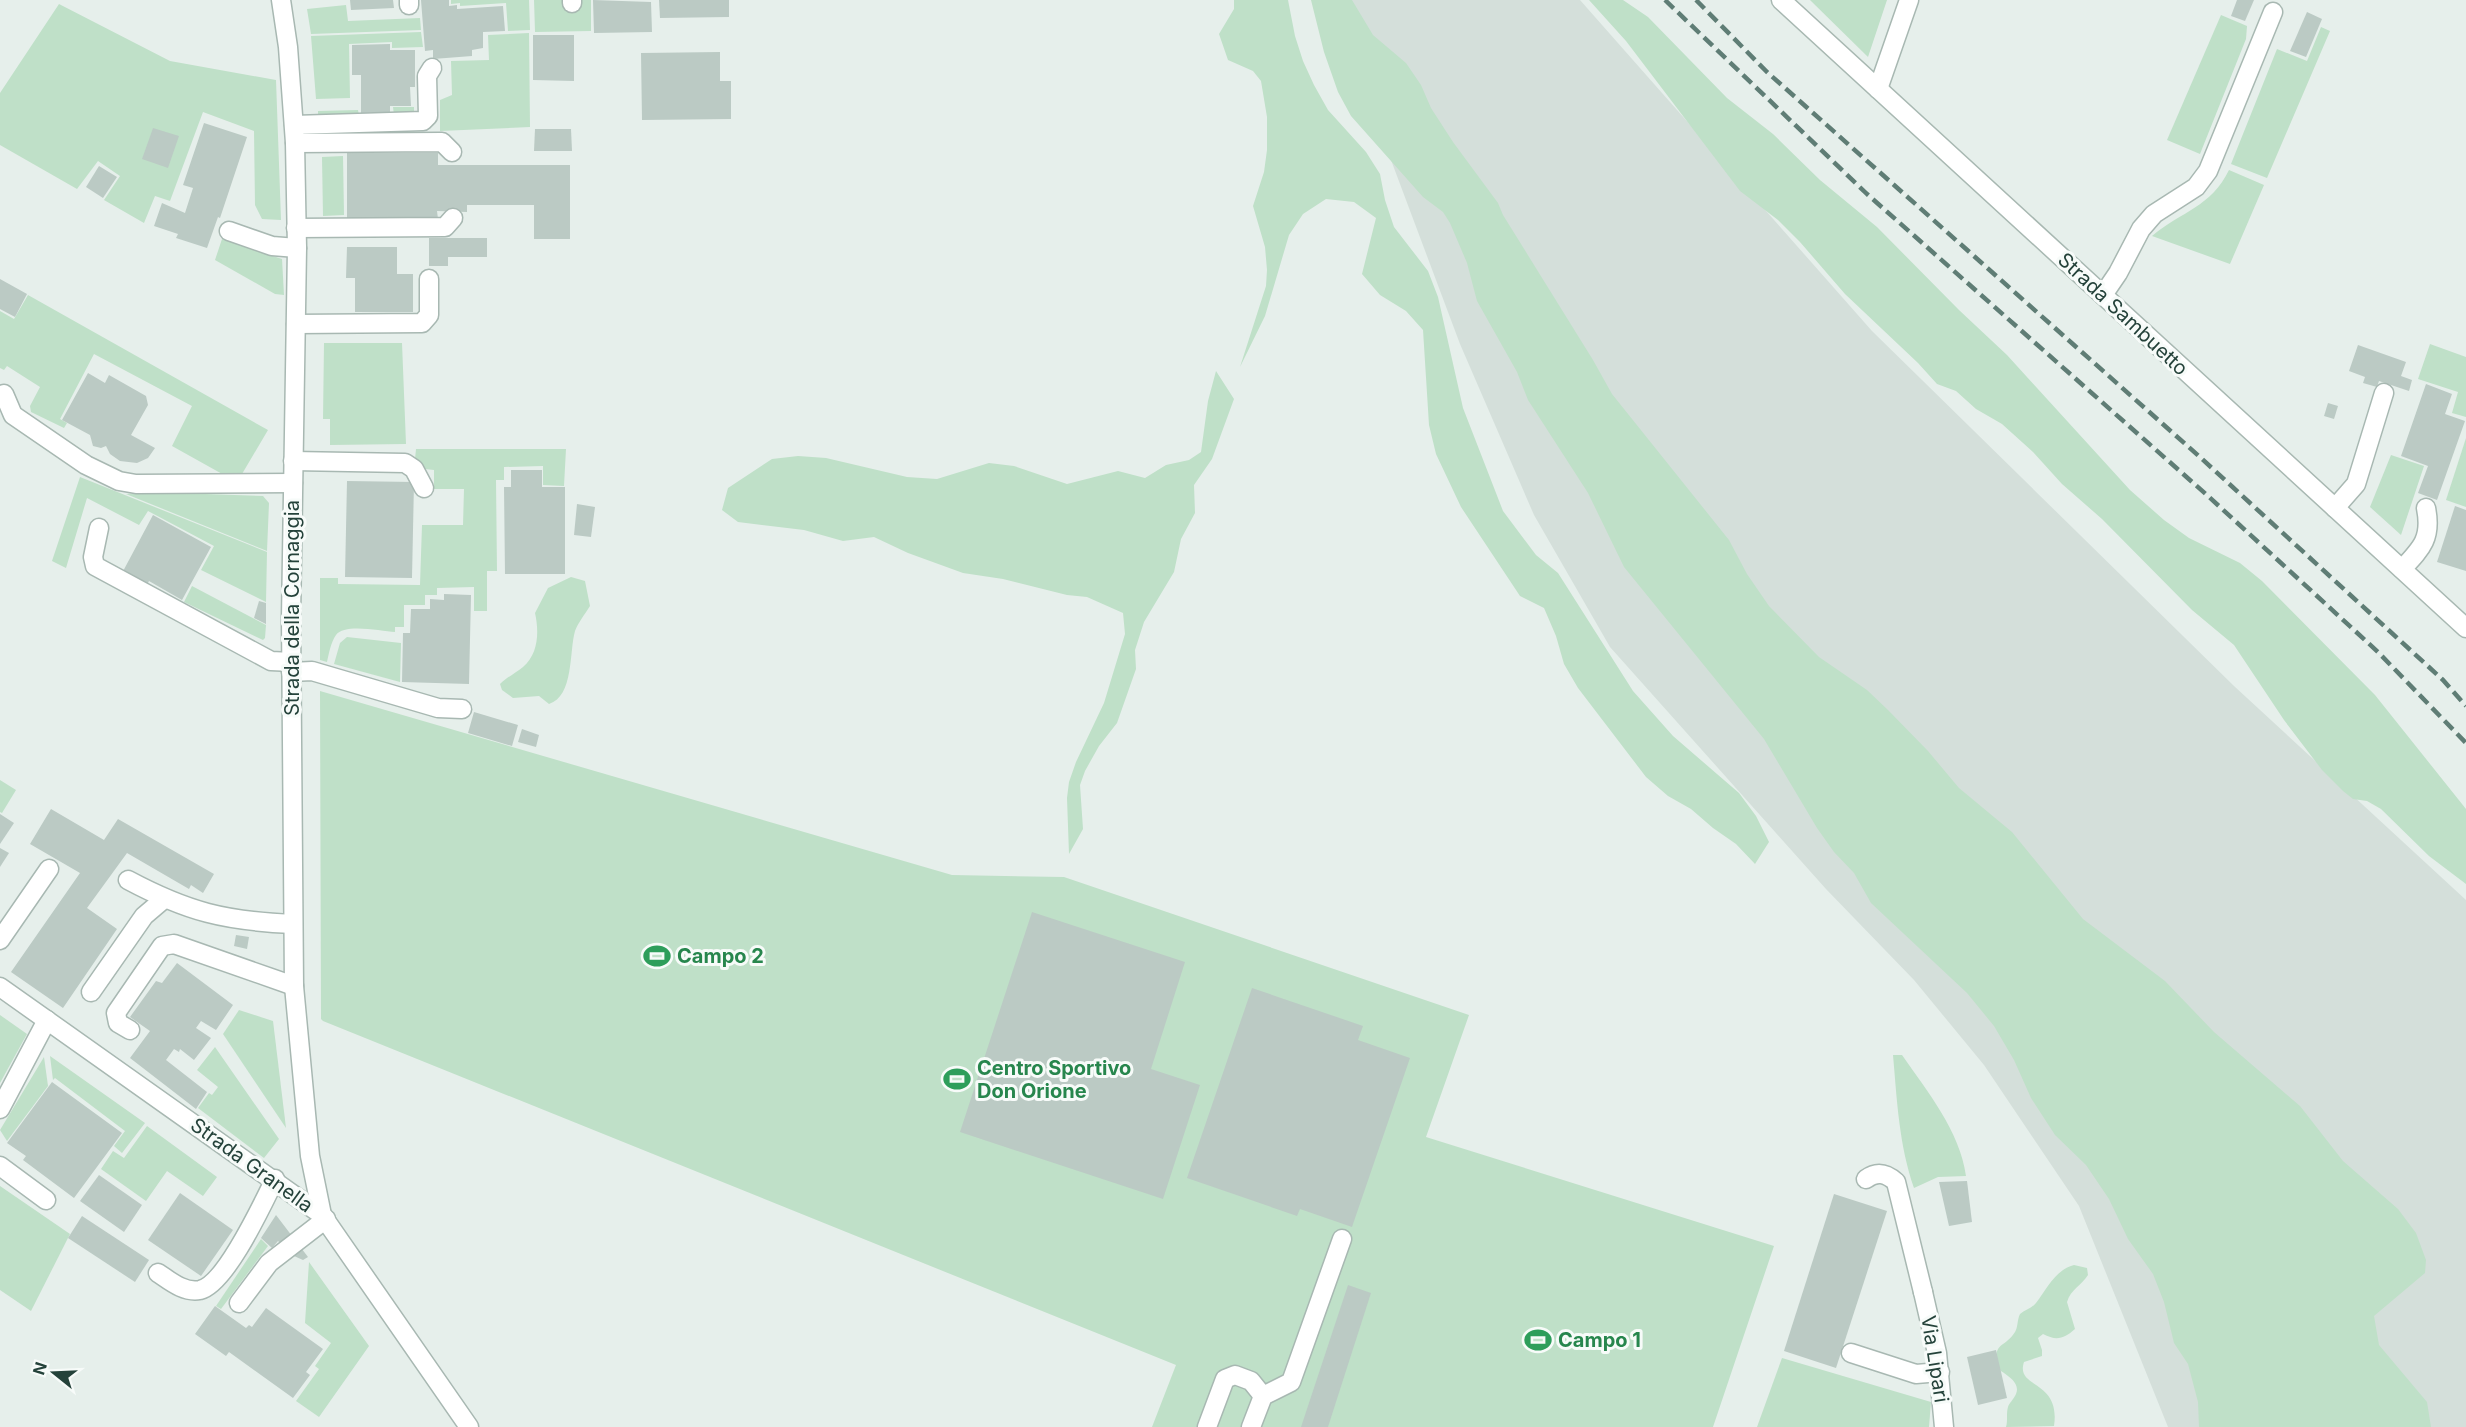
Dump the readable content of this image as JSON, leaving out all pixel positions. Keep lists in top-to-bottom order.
{
  "streets": {
    "street": [
      "Strada Sambuetto",
      "Strada della Cornaggia",
      "Strada Granella",
      "Via Lipari"
    ]
  },
  "crossings": [
    ["Strada della Cornaggia", "Strada Granella"]
  ],
  "places": {
    "sports": ["Campo 2", "Centro Sportivo Don Orione", "Campo 1"]
  },
  "north": "left"
}
